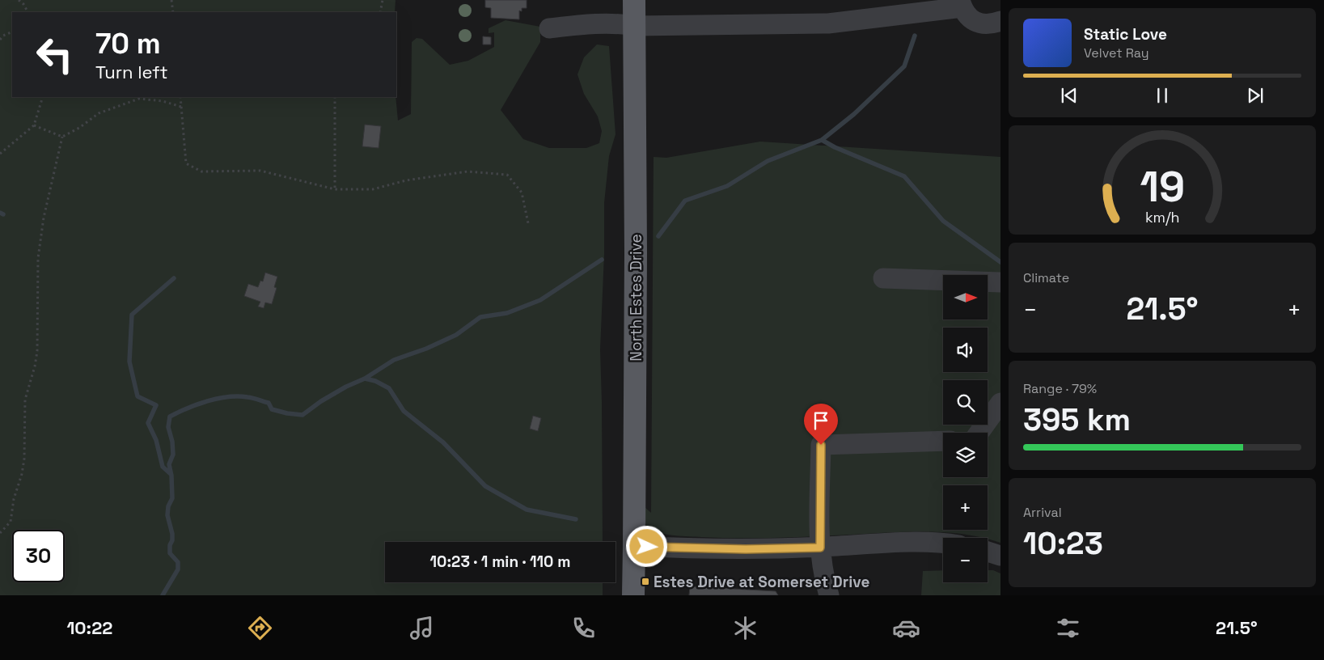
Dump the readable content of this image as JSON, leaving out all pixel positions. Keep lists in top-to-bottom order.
{
  "streets": {
    "main road": ["North Estes Drive"]
  },
  "places": {
    "transit": ["Estes Drive at Somerset Drive"]
  },
  "north": "right",
  "page": {
    "turn": ["70 m", "Turn left"],
    "song": ["Static Love", "Velvet Ray"],
    "tile": [
      "Climate",
      ["Range · 79%", "395 km"],
      ["Arrival", "10:23"]
    ],
    "map_buttons": ["+", "−"],
    "heat": ["−", "21.5°", "+"],
    "limit": "30",
    "trip": "10:23 · 1 min · 110 m",
    "tabs": ["10:22", "21.5°"],
    "gauge": ["19", "km/h"]
  }
}
